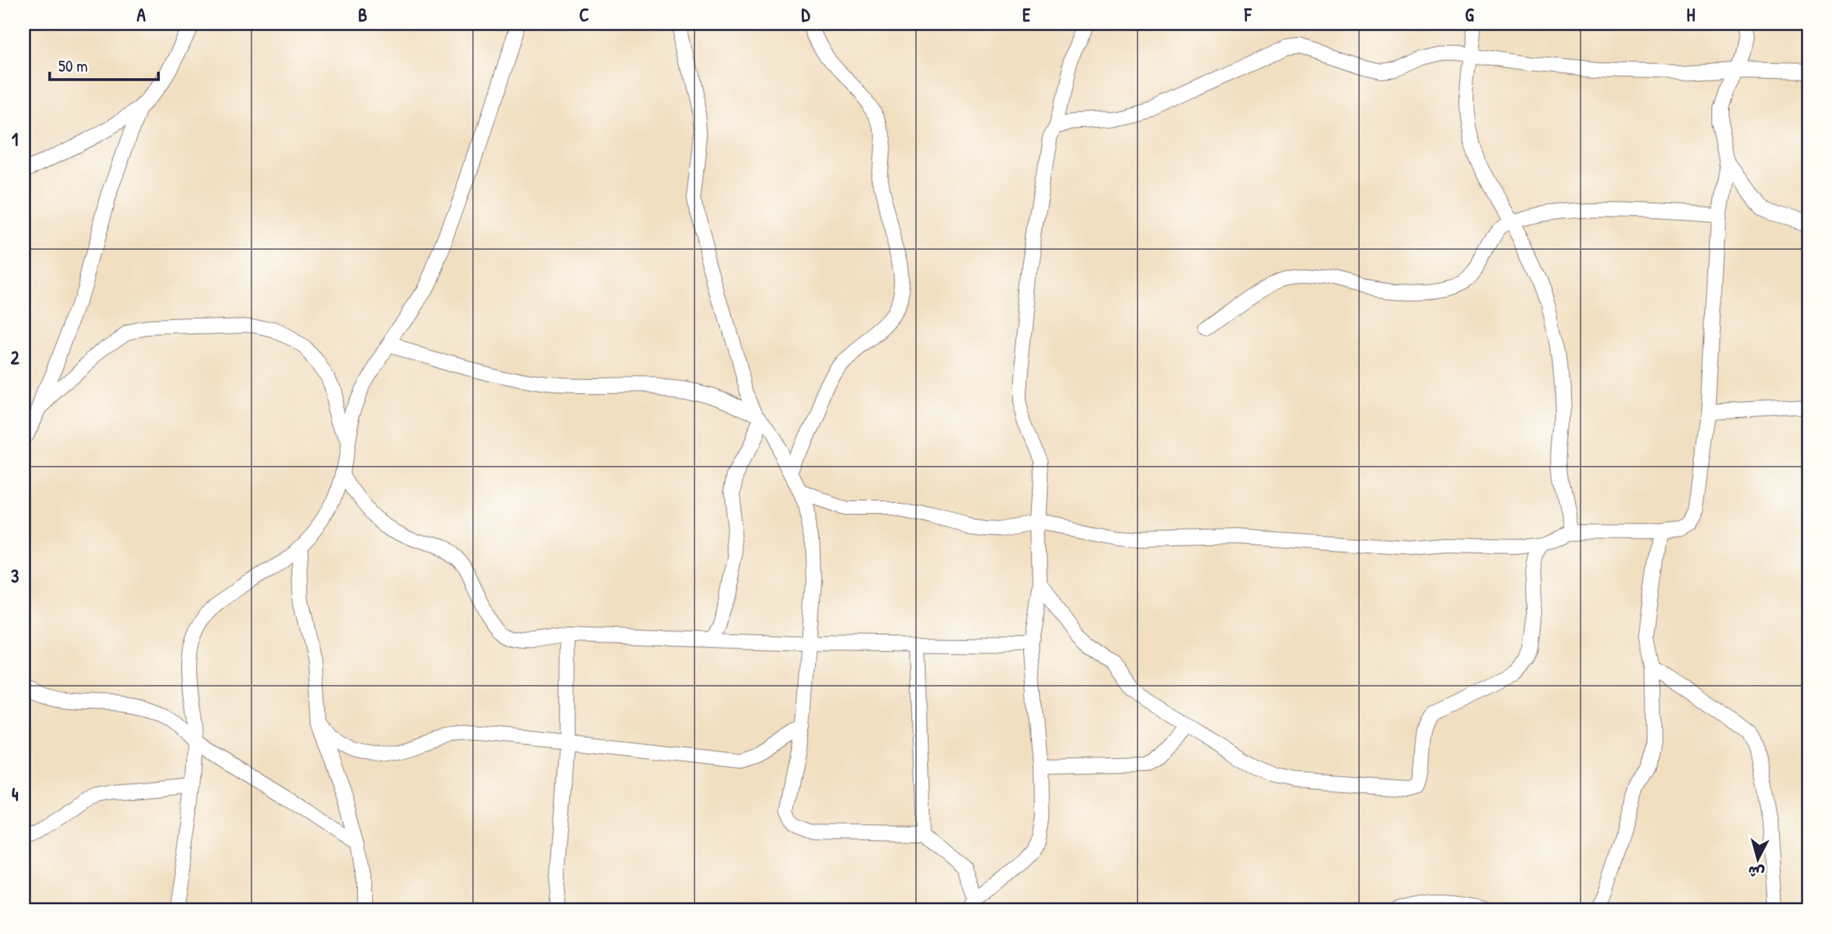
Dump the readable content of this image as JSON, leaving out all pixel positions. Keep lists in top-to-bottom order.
{
  "scale_bar": "50 m",
  "north": "bottom",
  "grid": {
    "columns": [
      "A",
      "B",
      "C",
      "D",
      "E",
      "F",
      "G",
      "H"
    ],
    "rows": [
      "1",
      "2",
      "3",
      "4"
    ]
  }
}
